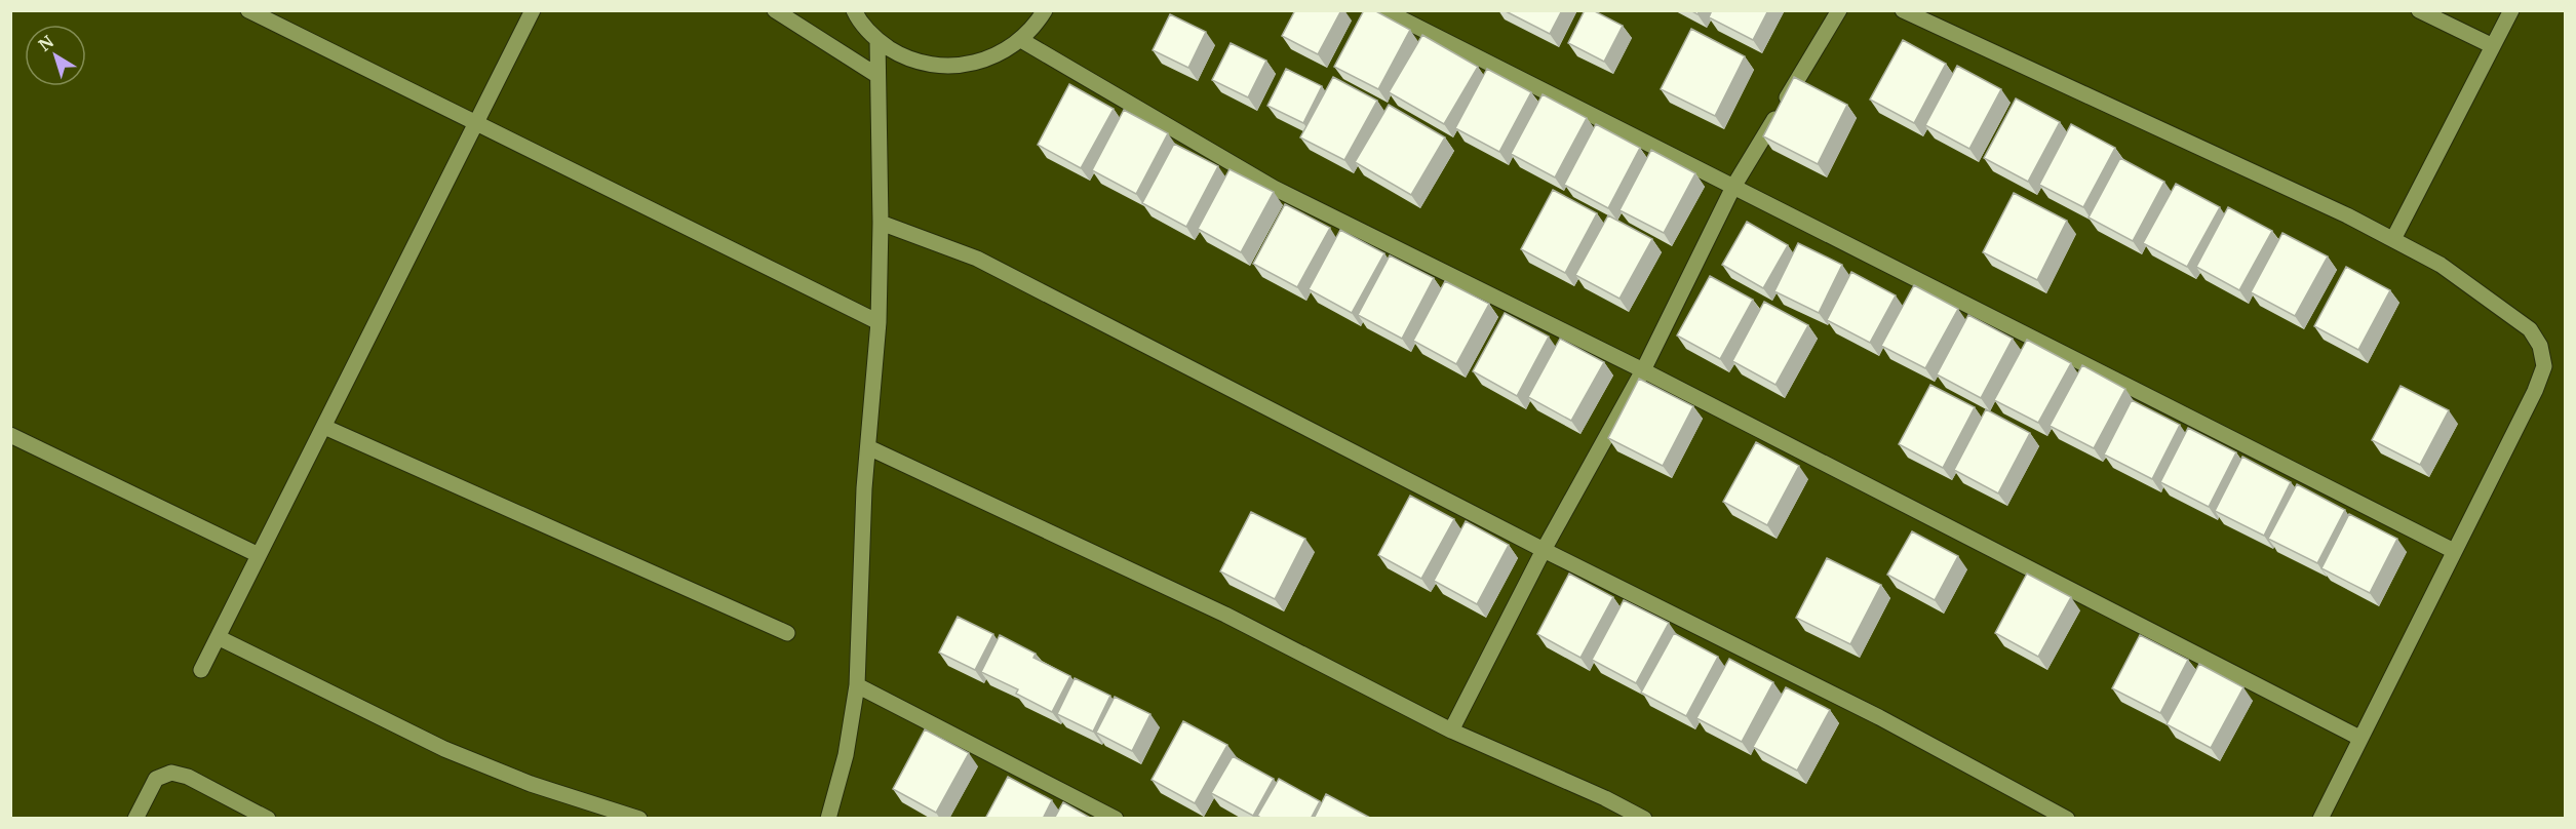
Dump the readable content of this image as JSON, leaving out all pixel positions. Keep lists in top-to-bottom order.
{
  "north": "top left"
}
